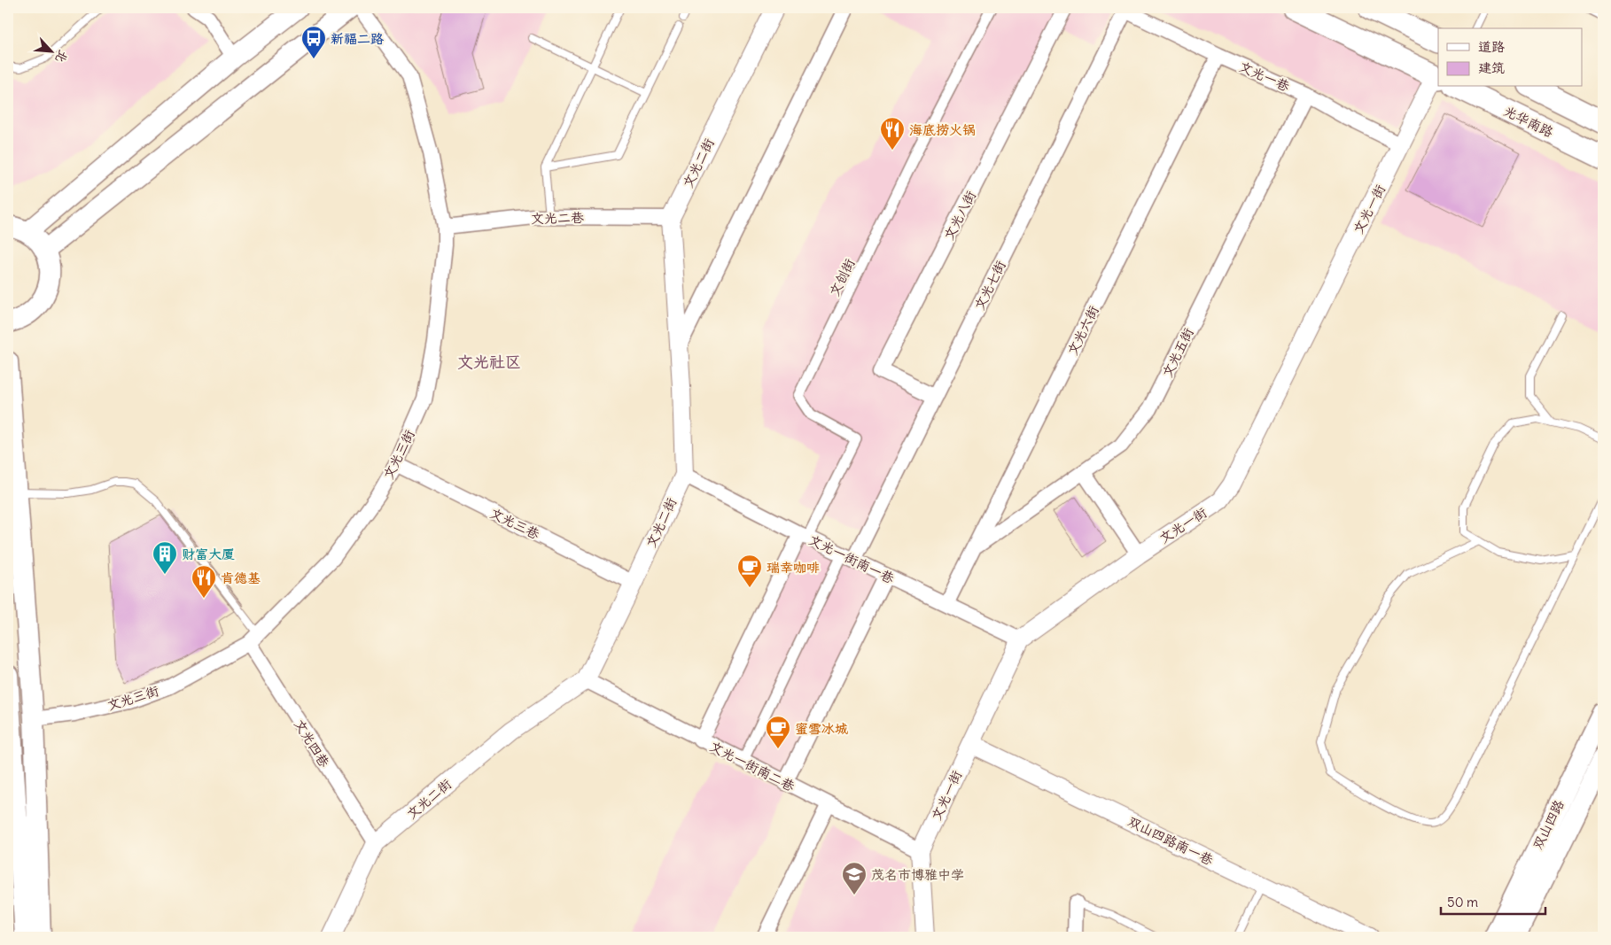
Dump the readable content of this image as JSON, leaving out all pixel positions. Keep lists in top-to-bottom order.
{
  "streets": {
    "main road": ["光华南路", "双山四路"],
    "street": [
      "文光一巷",
      "文光二街",
      "文光一街",
      "文光八街",
      "文光二巷",
      "文创街",
      "文光七街",
      "文光六街",
      "文光五街",
      "文光三街",
      "文光三巷",
      "文光一街南一巷",
      "文光四巷",
      "文光一街南二巷",
      "双山四路南一巷"
    ]
  },
  "crossings": [
    ["文光一巷", "文光一街"],
    ["文光一巷", "文光七街"],
    ["文光一巷", "文光六街"],
    ["文光一巷", "文光五街"],
    ["文光二街", "文光二巷"],
    ["文光二街", "文光三巷"],
    ["文光二街", "文光一街南一巷"],
    ["文光二街", "文光四巷"],
    ["文光二街", "文光一街南二巷"],
    ["文光一街", "文光一街南一巷"],
    ["文光一街", "文光一街南二巷"],
    ["文光一街", "双山四路南一巷"],
    ["文光八街", "文光七街"],
    ["文光二巷", "文光三街"],
    ["文创街", "文光一街南一巷"],
    ["文光七街", "文光一街南一巷"],
    ["文光六街", "文光五街"],
    ["文光六街", "文光一街南一巷"],
    ["文光三街", "文光三巷"],
    ["文光三街", "文光四巷"]
  ],
  "districts": ["文光社区"],
  "places": {
    "bus stop": ["新福二路"],
    "restaurant": ["海底捞火锅", "肯德基"],
    "building": ["财富大厦"],
    "cafe": ["瑞幸咖啡", "蜜雪冰城"],
    "school or university": ["茂名市博雅中学"]
  },
  "legend": ["道路", "建筑"],
  "scale_bar": "50 m",
  "north": "bottom right"
}
